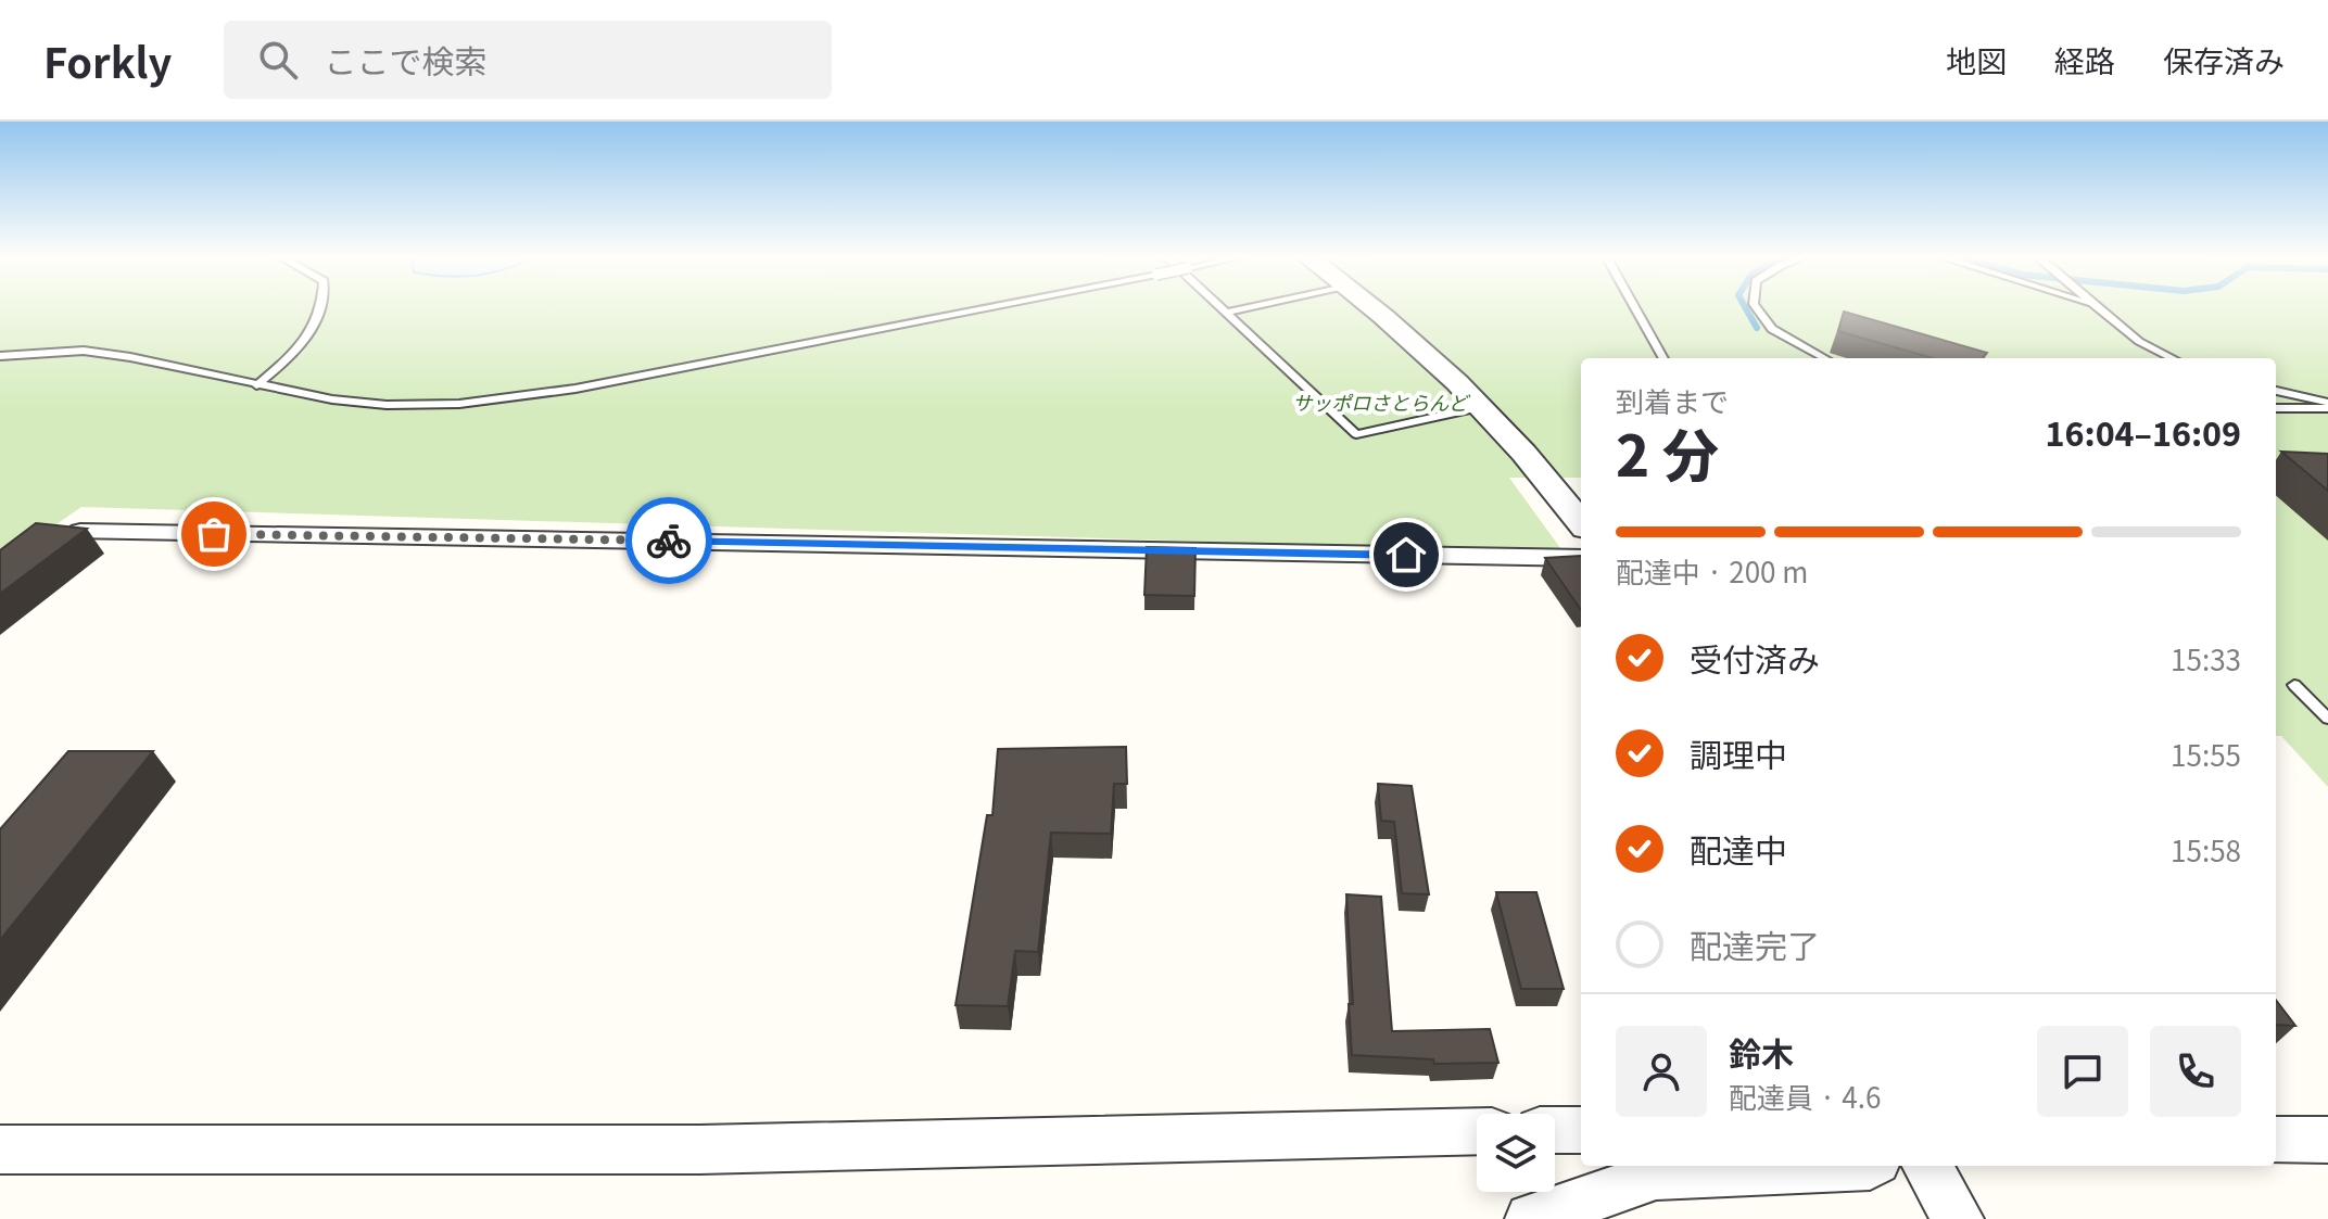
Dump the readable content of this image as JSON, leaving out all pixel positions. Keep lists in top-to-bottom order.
{
  "parks": ["サッポロさとらんど"],
  "page": {
    "header": "Forkly",
    "search": "ここで検索",
    "nav": ["地図", "経路", "保存済み"],
    "heading": ["2 分", "到着まで", "16:04–16:09"],
    "panel": ["鈴木", "配達員 · 4.6"],
    "bar": "配達中 · 200 m",
    "list": [
      ["受付済み", "15:33"],
      ["調理中", "15:55"],
      ["配達中", "15:58"],
      "配達完了"
    ]
  }
}
